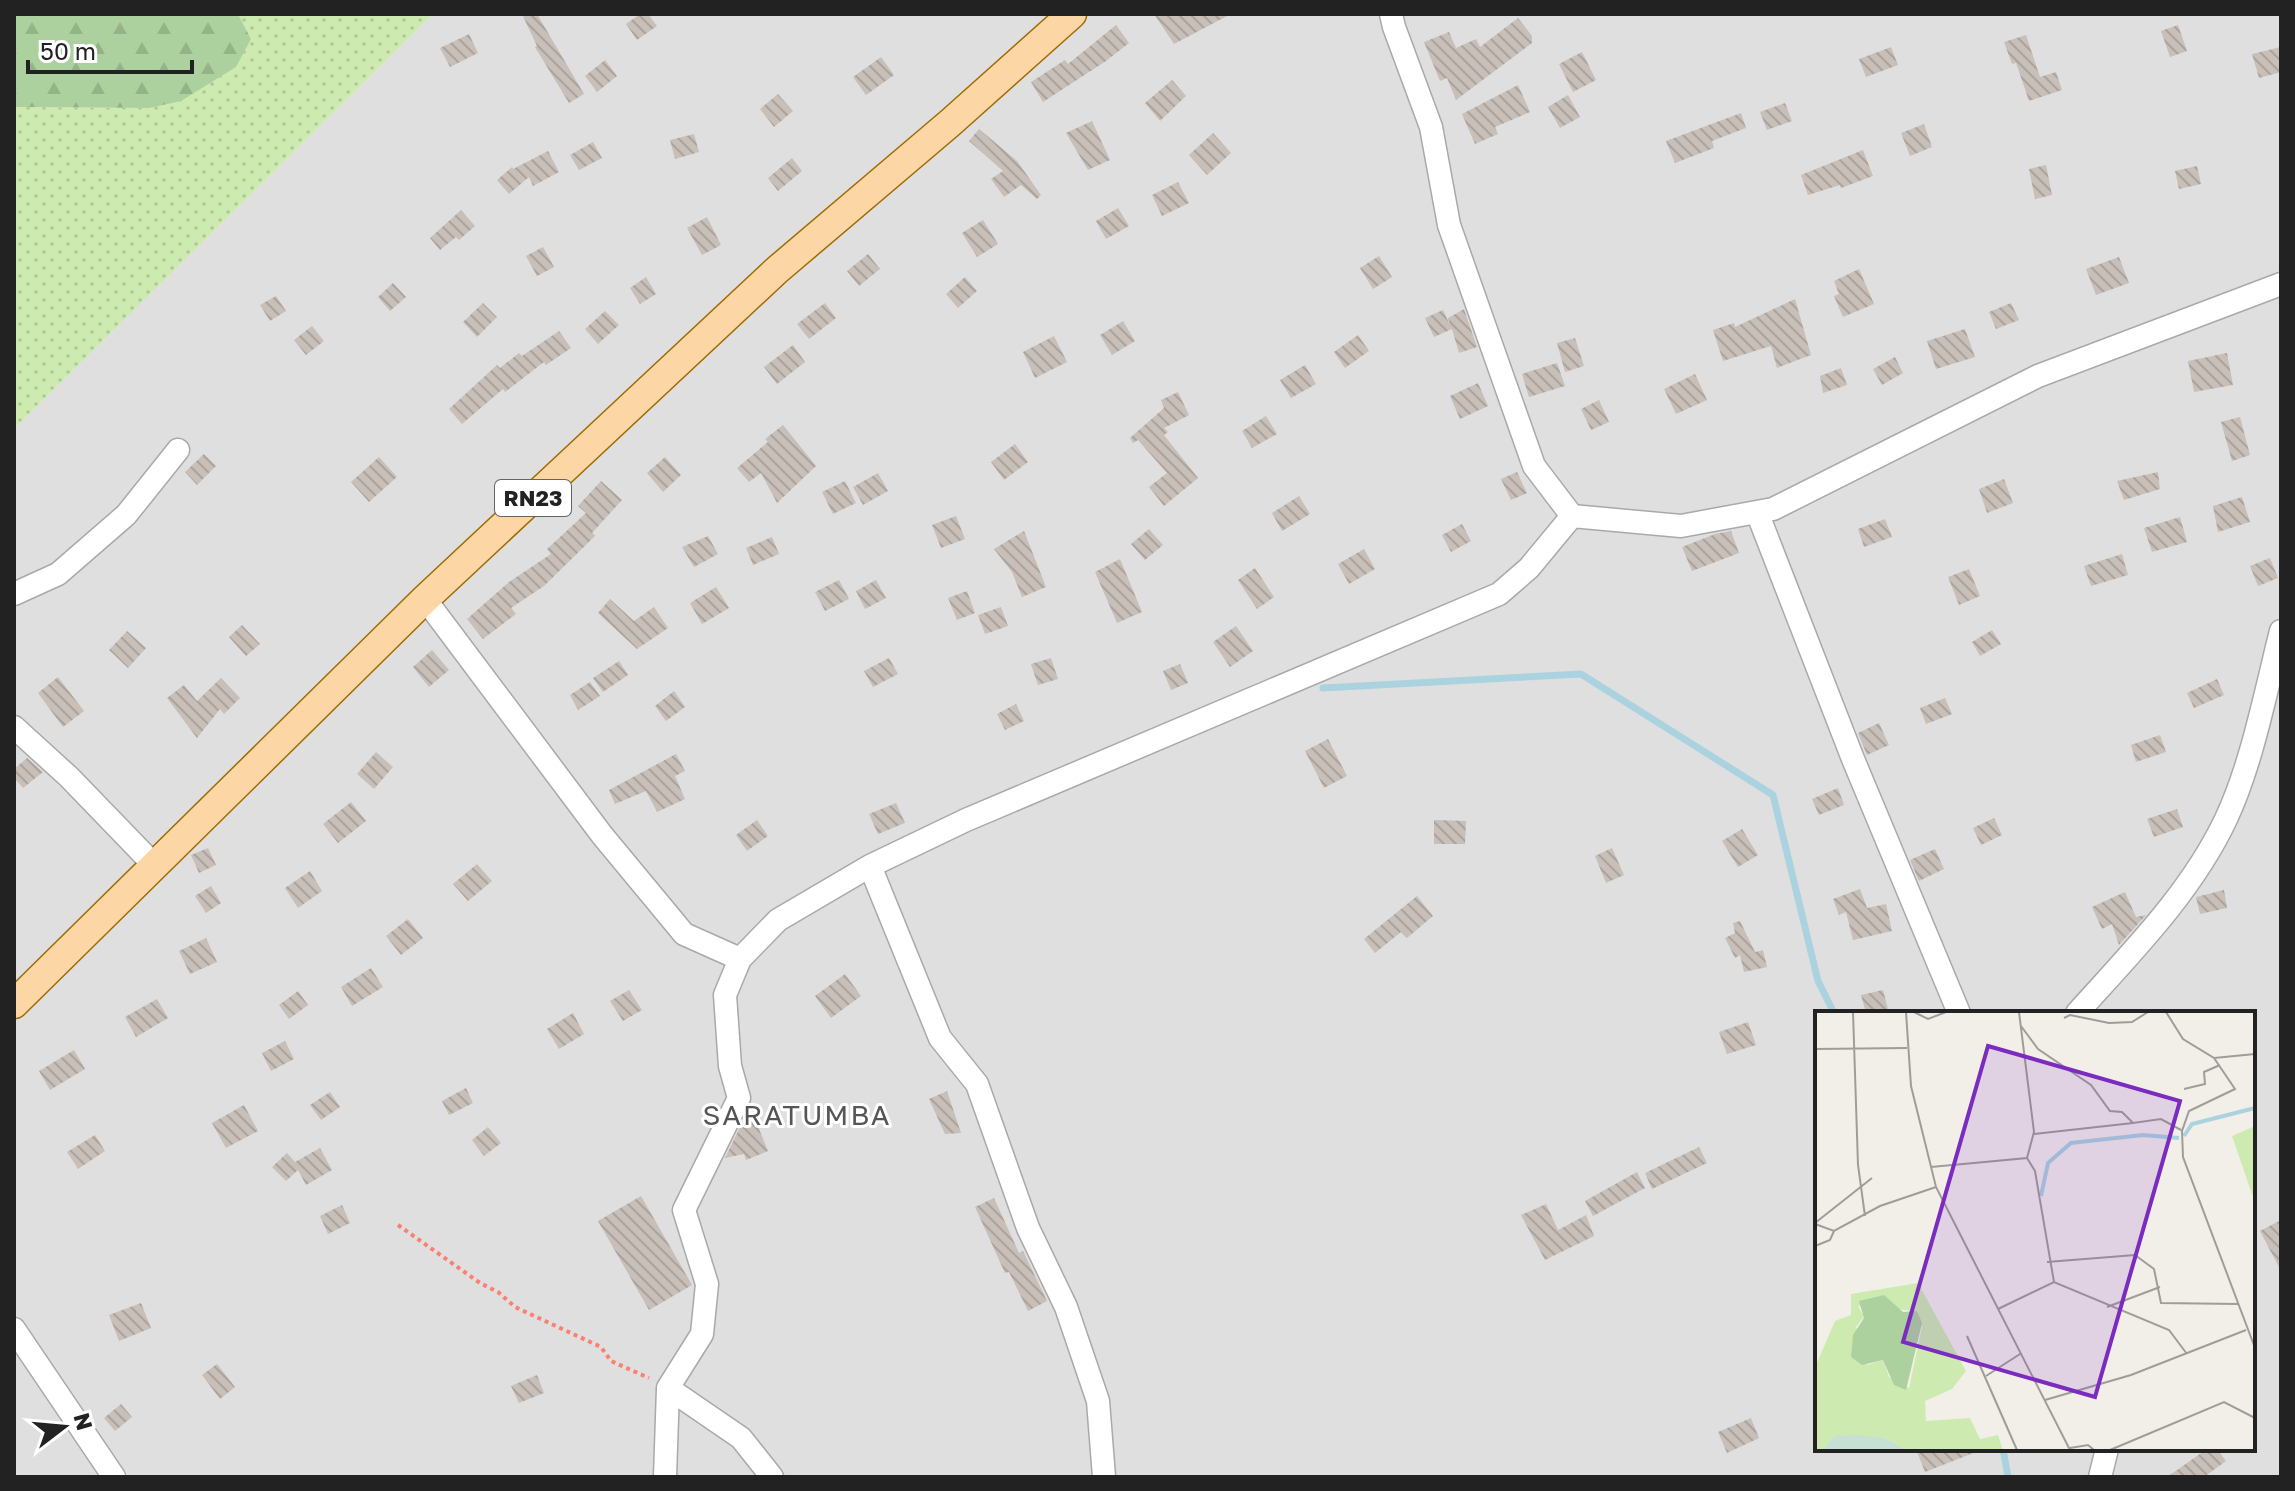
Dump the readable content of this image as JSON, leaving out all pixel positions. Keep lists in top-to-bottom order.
{
  "streets": {
    "main road": ["RN23"]
  },
  "districts": ["SARATUMBA"],
  "scale_bar": "50 m",
  "north": "right"
}
